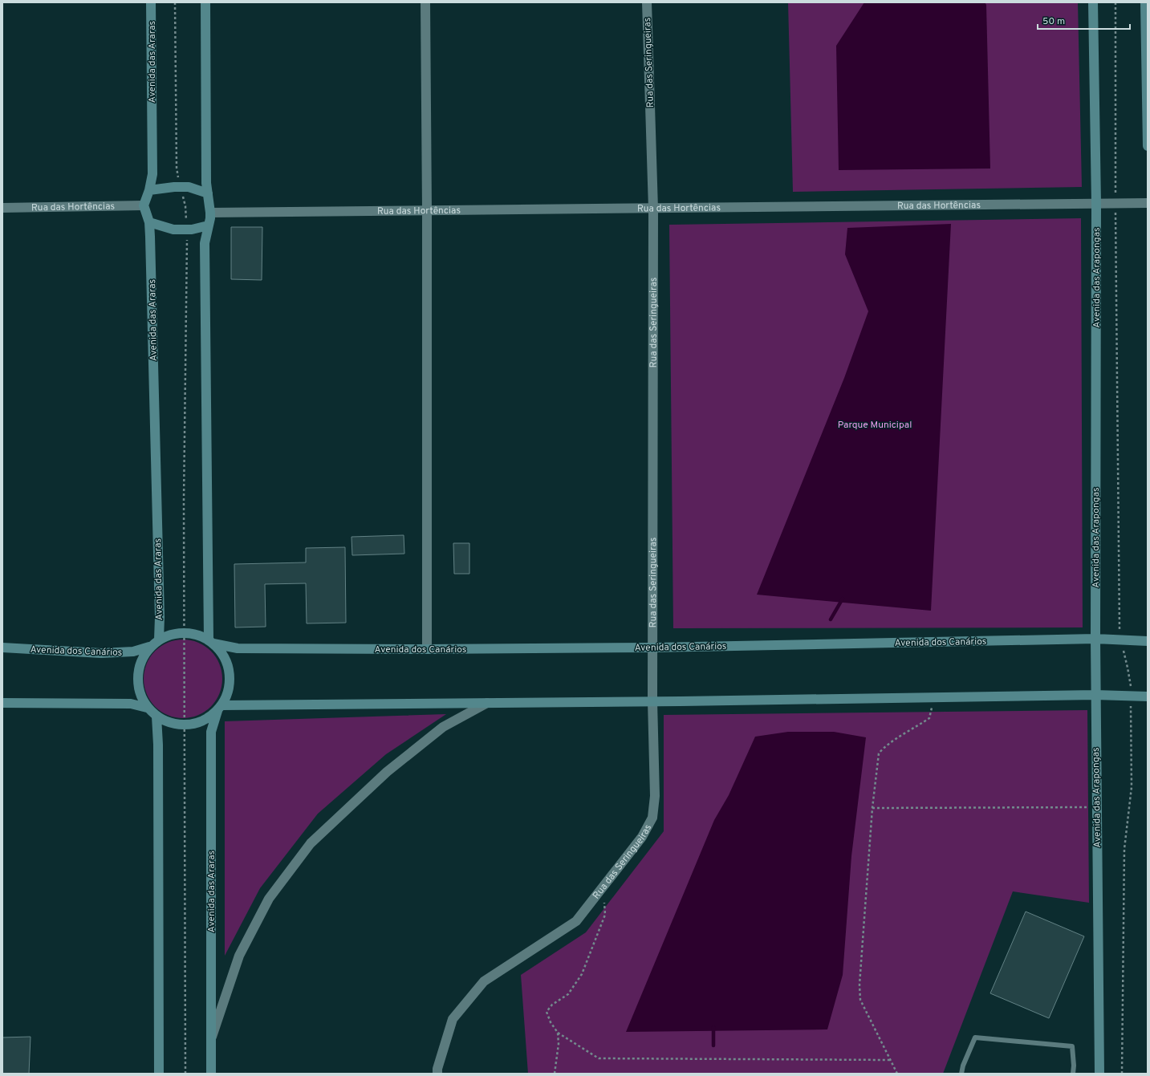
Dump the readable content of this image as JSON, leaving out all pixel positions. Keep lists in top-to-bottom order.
{
  "streets": {
    "street": [
      "Avenida das Araras",
      "Rua das Seringueiras",
      "Rua das Hortências",
      "Avenida das Arapongas",
      "Avenida dos Canários"
    ]
  },
  "crossings": [
    ["Avenida das Araras", "Rua das Hortências"],
    ["Avenida das Araras", "Avenida dos Canários"],
    ["Rua das Seringueiras", "Rua das Hortências"],
    ["Rua das Seringueiras", "Avenida dos Canários"],
    ["Rua das Hortências", "Avenida das Arapongas"],
    ["Avenida das Arapongas", "Avenida dos Canários"]
  ],
  "parks": ["Parque Municipal"],
  "scale_bar": "50 m"
}
